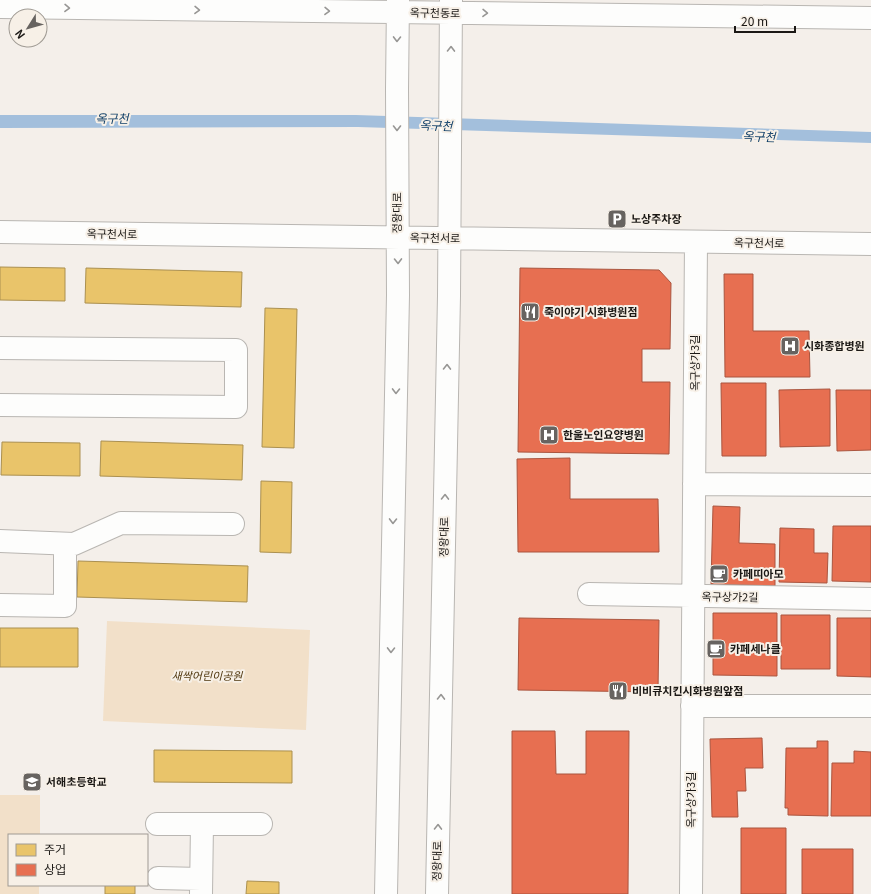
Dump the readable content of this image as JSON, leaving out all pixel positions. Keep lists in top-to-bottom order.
{
  "streets": {
    "street": [
      "옥구천동로",
      "정왕대로",
      "옥구천서로",
      "옥구상가3길",
      "옥구상가2길"
    ]
  },
  "crossings": [
    ["옥구천동로", "정왕대로"],
    ["정왕대로", "옥구천서로"],
    ["옥구천서로", "옥구상가3길"],
    ["옥구상가3길", "옥구상가2길"]
  ],
  "one_way": ["옥구천동로"],
  "water": ["옥구천"],
  "parks": ["새싹어린이공원"],
  "places": {
    "parking": ["노상주차장"],
    "restaurant": ["죽이야기 시화병원점", "비비큐치킨시화병원앞점"],
    "hospital": ["시화종합병원", "한울노인요양병원"],
    "cafe": ["카페띠아모", "카페세나클"],
    "school or university": ["서해초등학교"]
  },
  "legend": ["주거", "상업"],
  "scale_bar": "20 m",
  "north": "bottom left"
}
